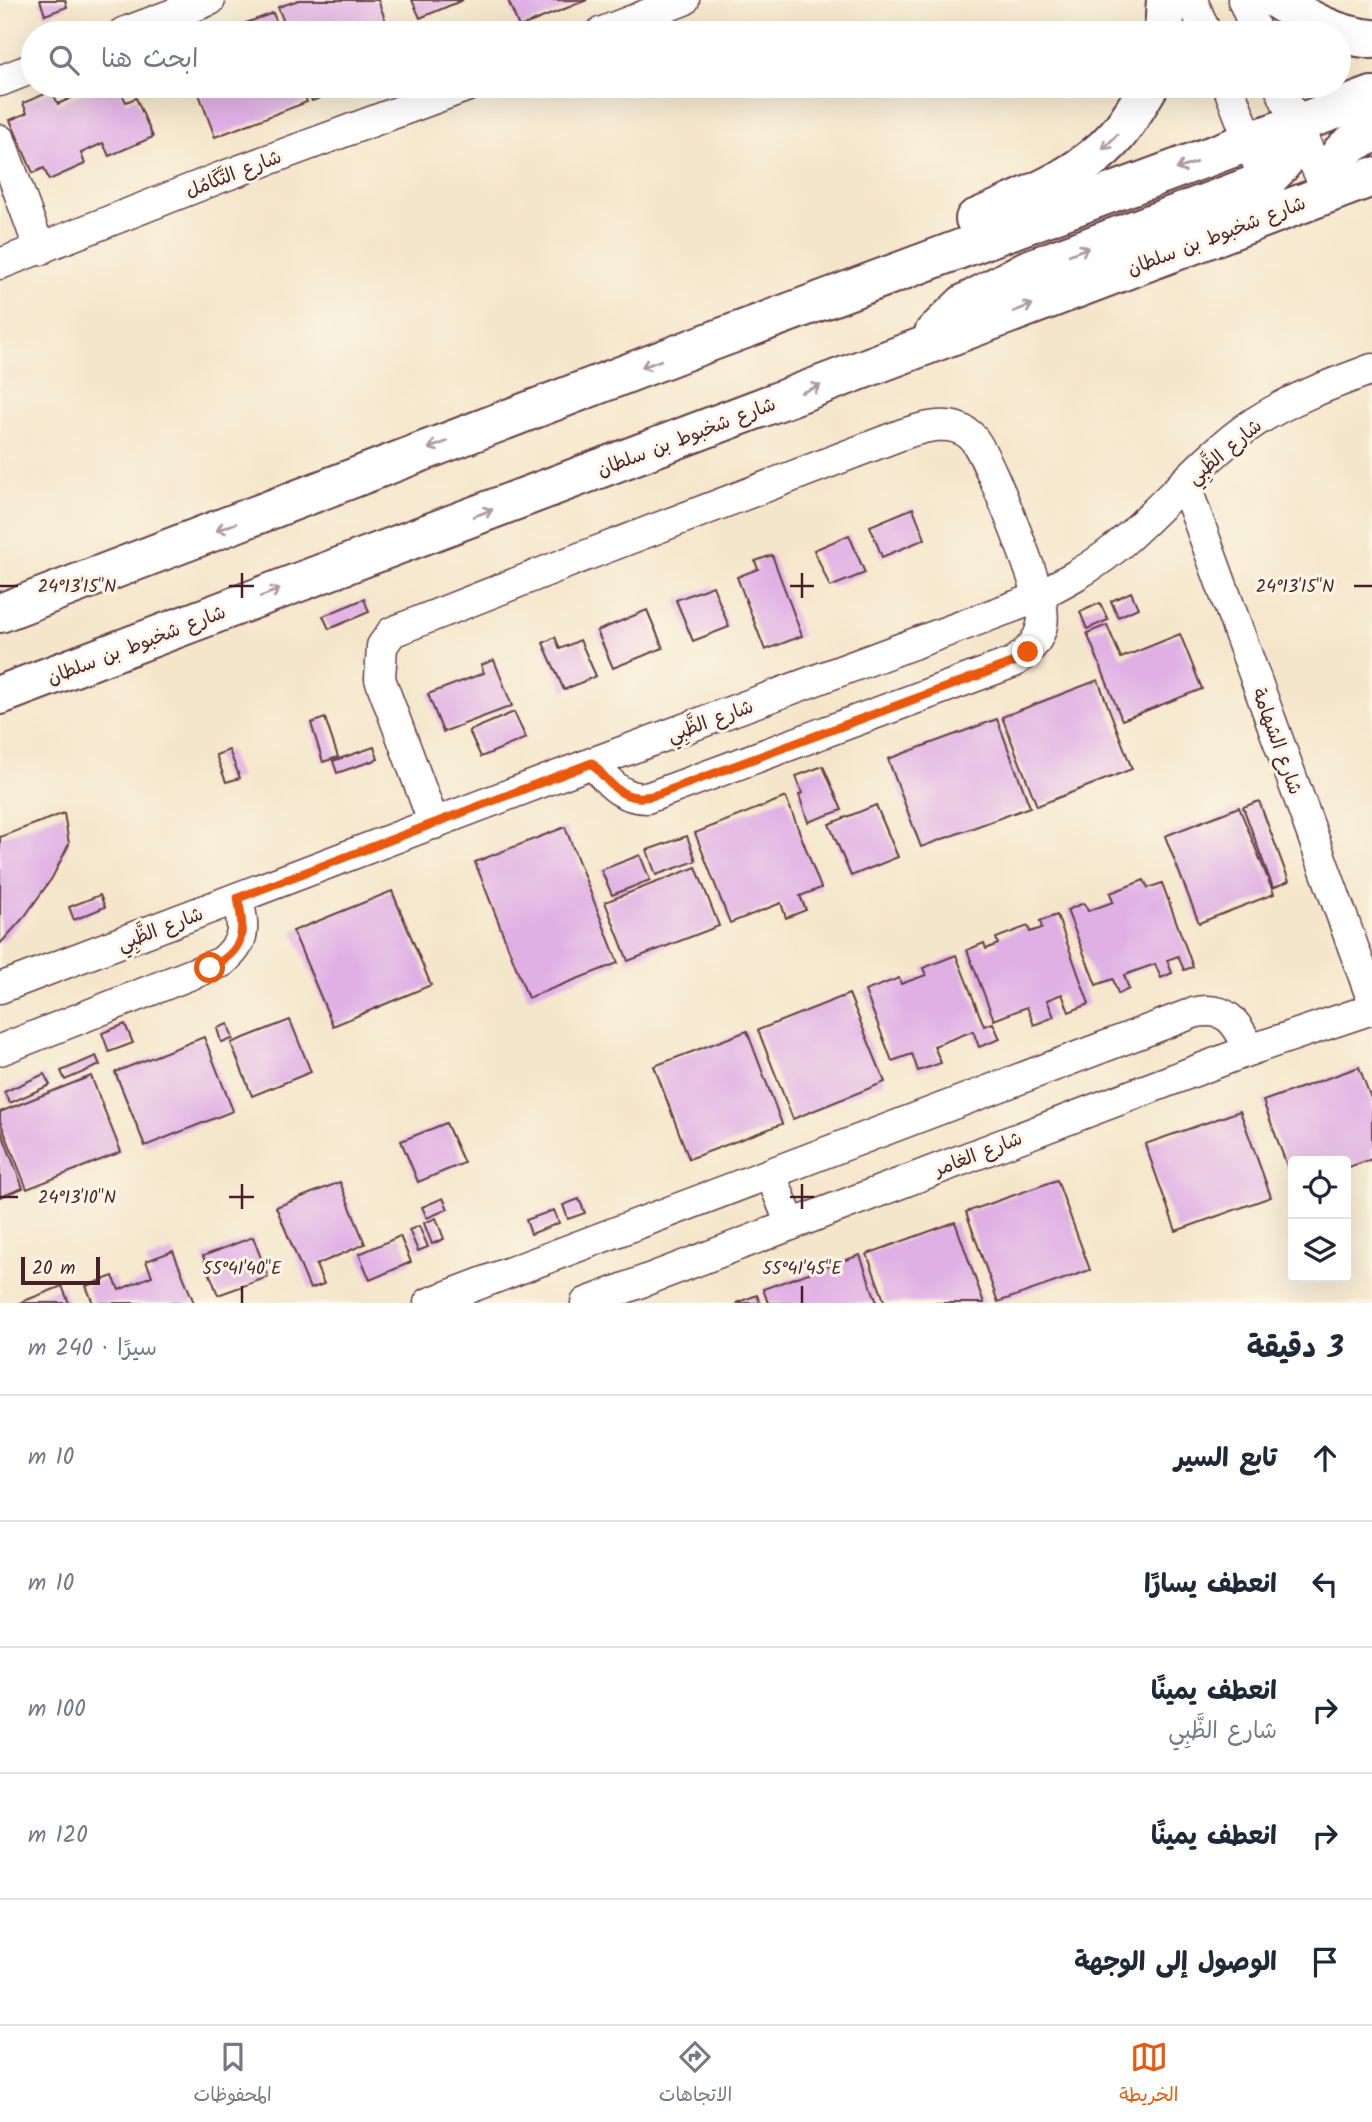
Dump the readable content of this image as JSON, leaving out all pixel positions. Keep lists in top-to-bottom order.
{
  "streets": {
    "main road": ["شارع شخبوط بن سلطان"],
    "street": [
      "شارع التَّكَامُل",
      "شارع الظَّبِي",
      "شارع الشهامة",
      "شارع الغامر"
    ]
  },
  "crossings": [
    ["شارع الظَّبِي", "شارع الشهامة"]
  ],
  "scale_bar": "20 m",
  "page": {
    "search": "ابحث هنا",
    "scale": "20 m",
    "heading": ["3 دقيقة", "سيرًا · 240 m"],
    "list": [
      ["تابع السير", "10 m"],
      ["انعطف يسارًا", "10 m"],
      ["انعطف يمينًا", "شارع الظَّبِي", "100 m"],
      ["انعطف يمينًا", "120 m"],
      "الوصول إلى الوجهة"
    ],
    "nav": ["الخريطة", "الاتجاهات", "المحفوظات"]
  },
  "coordinates": [
    "24°13'15\"N",
    "24°13'10\"N",
    "55°41'40\"E",
    "55°41'45\"E"
  ]
}
